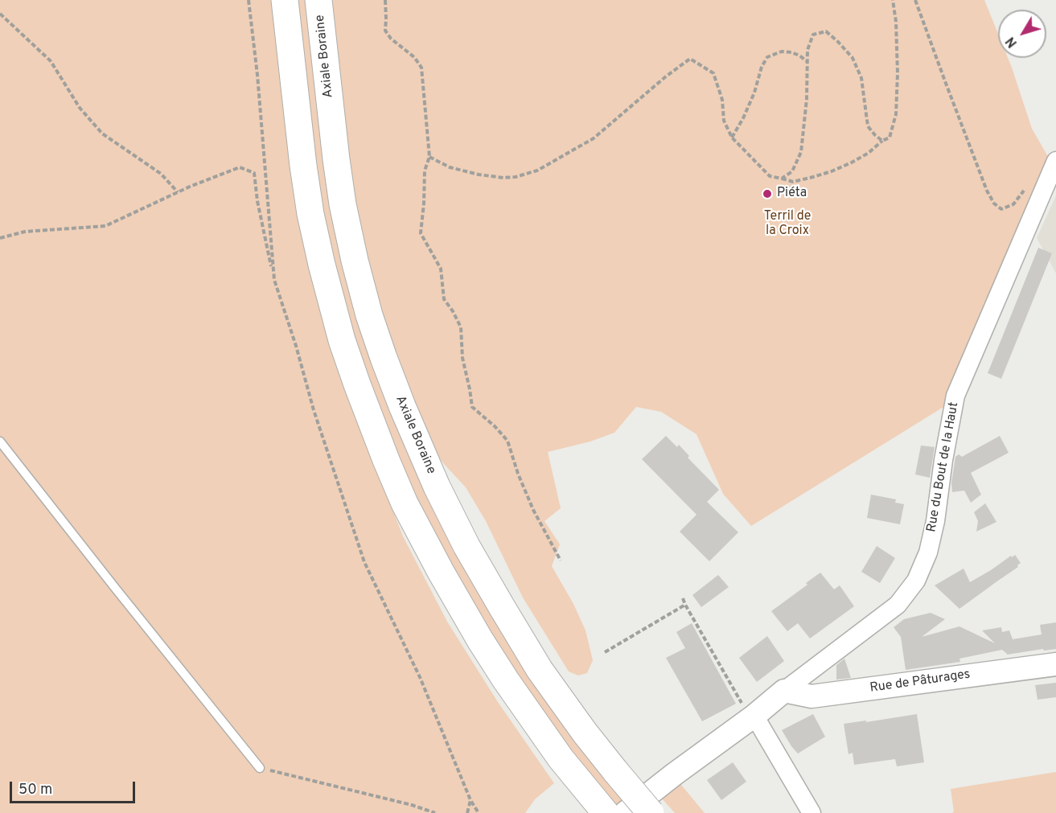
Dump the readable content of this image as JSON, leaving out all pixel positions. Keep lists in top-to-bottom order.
{
  "streets": {
    "highway": ["Axiale Boraine"],
    "street": ["Rue du Bout de la Haut", "Rue de Pâturages"]
  },
  "crossings": [
    ["Rue du Bout de la Haut", "Rue de Pâturages"]
  ],
  "parks": ["Terril de la Croix"],
  "places": ["Piéta"],
  "scale_bar": "50 m",
  "north": "bottom left"
}
